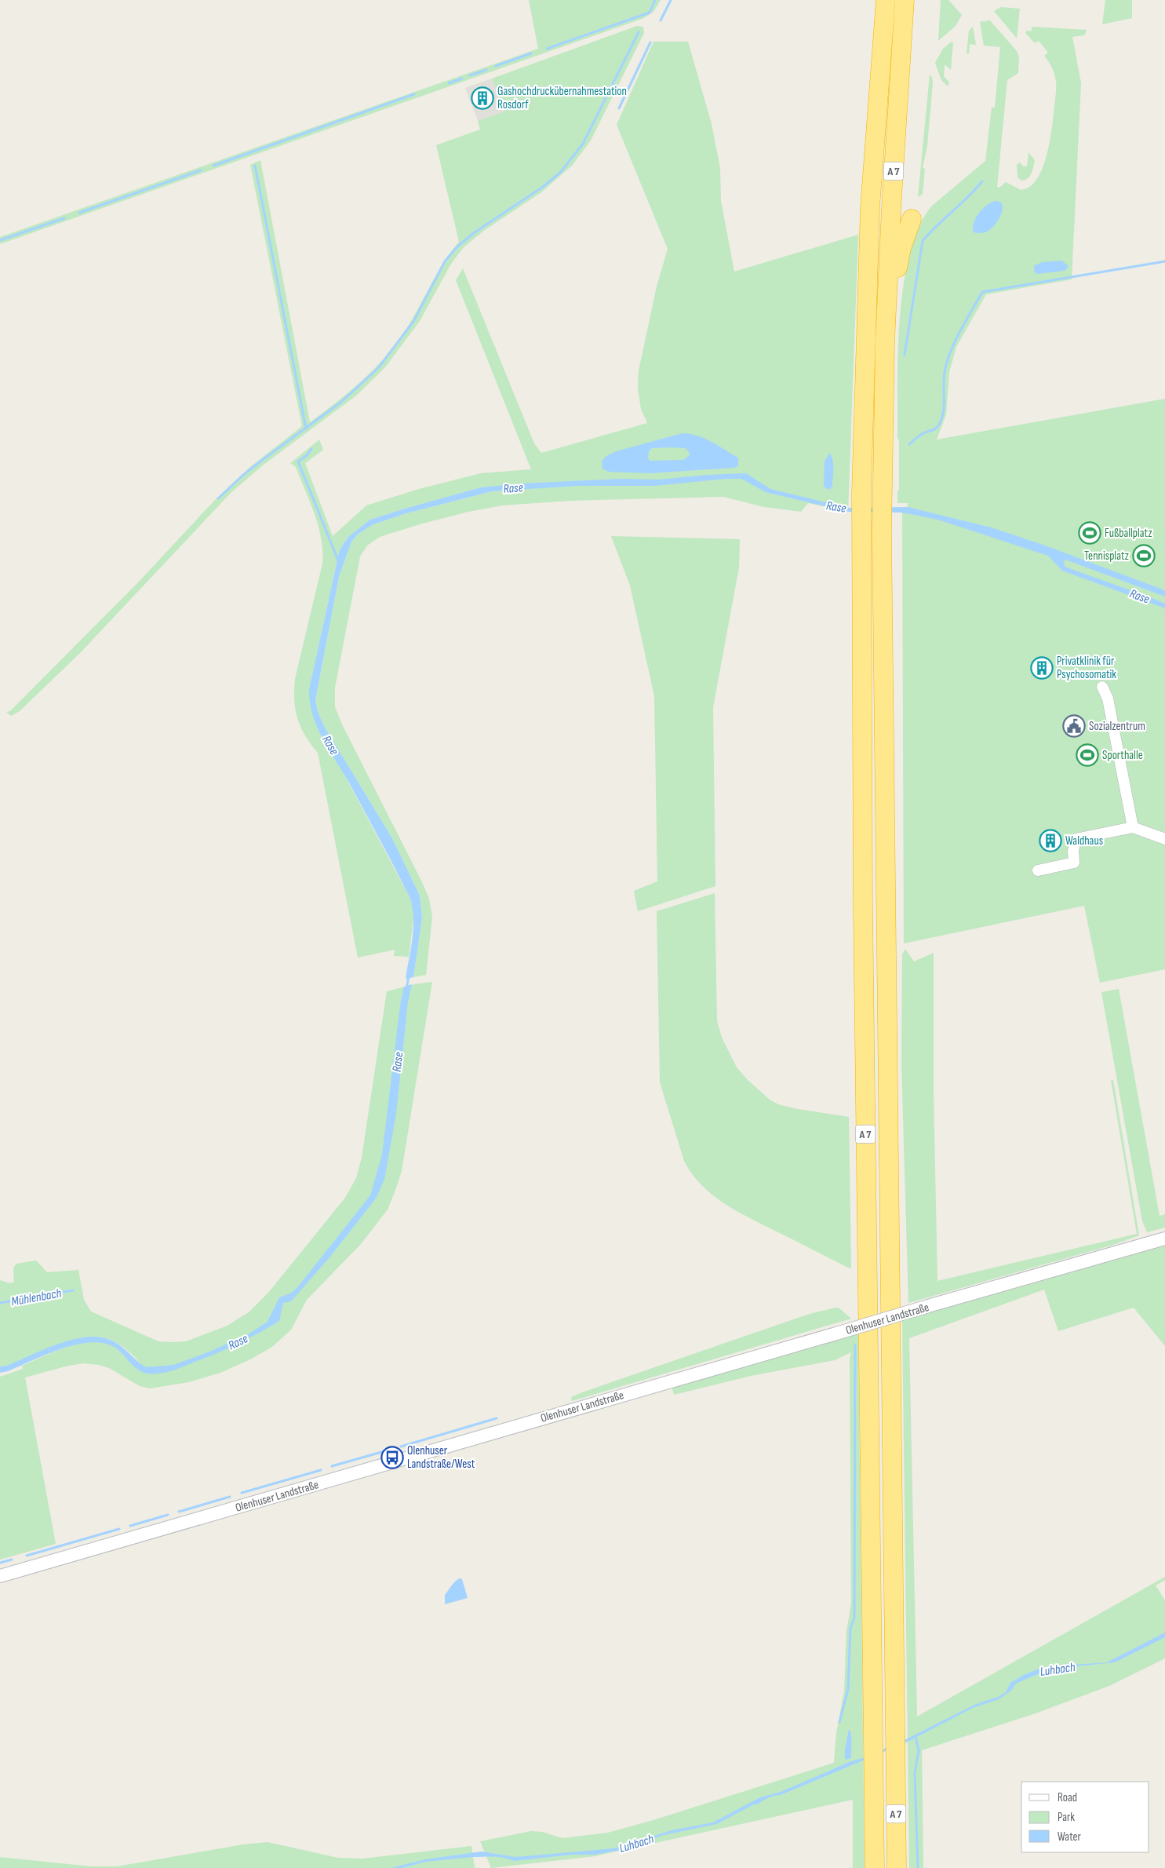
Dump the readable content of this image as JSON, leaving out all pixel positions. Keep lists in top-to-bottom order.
{
  "streets": {
    "highway": ["A 7"],
    "street": ["Olenhuser Landstraße"]
  },
  "water": ["Rase", "Mühlenbach", "Luhbach"],
  "places": {
    "building": ["Gashochdruckübernahmestation Rosdorf", "Privatklinik für Psychosomatik", "Waldhaus"],
    "sports": ["Fußballplatz", "Tennisplatz", "Sporthalle"],
    "public building": ["Sozialzentrum"],
    "bus stop": ["Olenhuser Landstraße/West"]
  },
  "legend": ["Road", "Park", "Water"]
}
